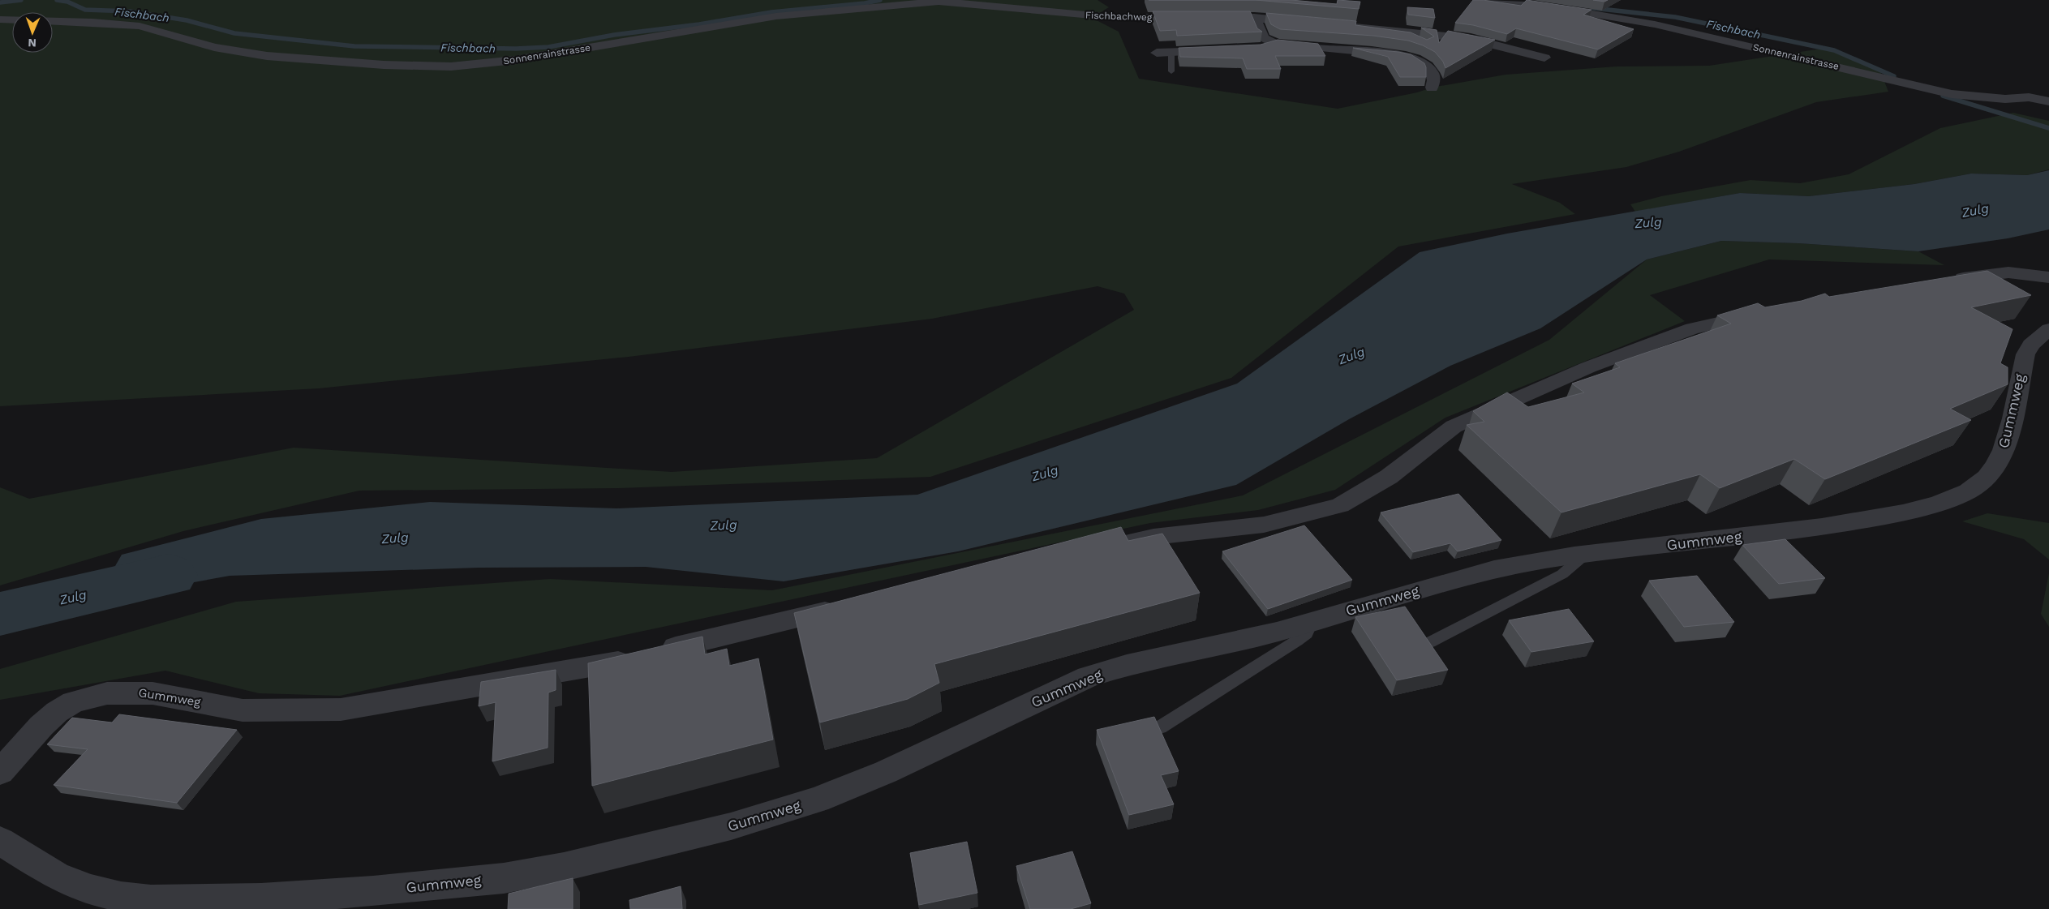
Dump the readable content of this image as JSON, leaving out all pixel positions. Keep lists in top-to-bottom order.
{
  "streets": {
    "street": ["Fischbachweg", "Sonnenrainstrasse", "Gummweg"]
  },
  "crossings": [
    ["Fischbachweg", "Sonnenrainstrasse"]
  ],
  "water": ["Fischbach", "Zulg"],
  "north": "bottom"
}
